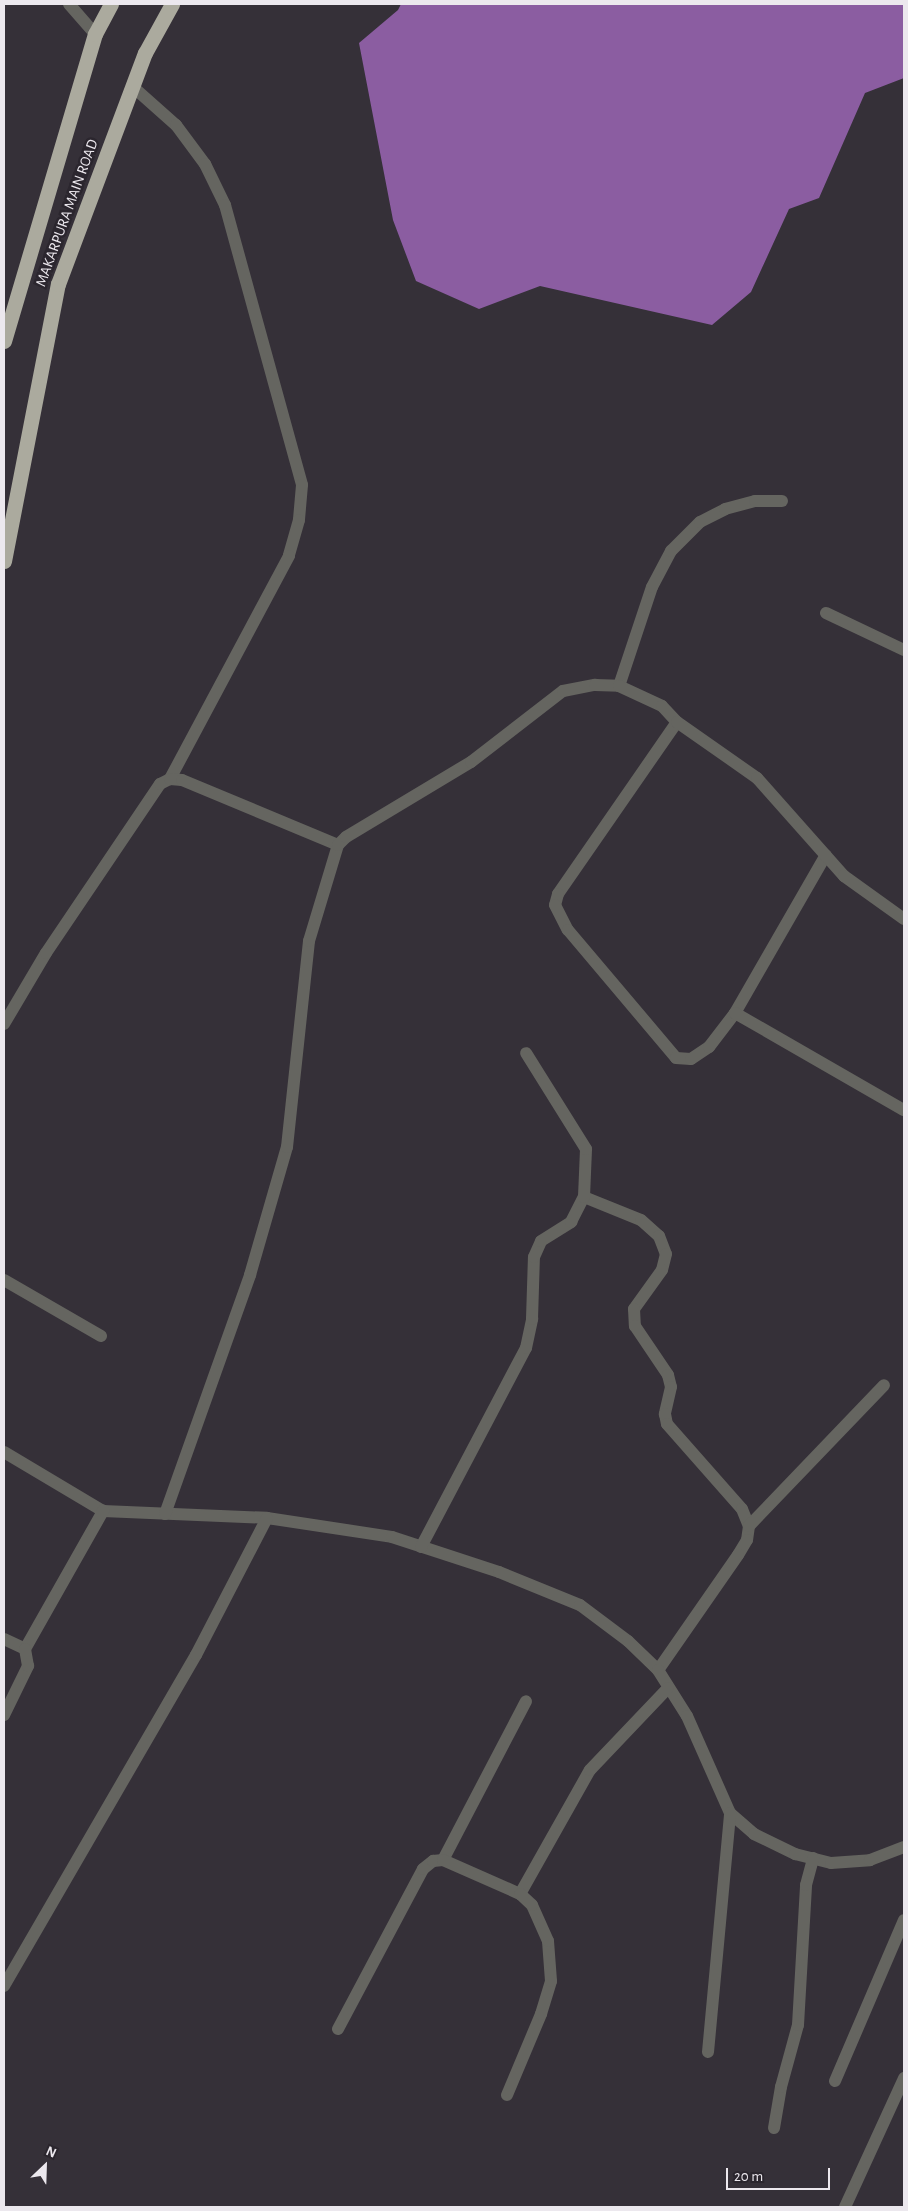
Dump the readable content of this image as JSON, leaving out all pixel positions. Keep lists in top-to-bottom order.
{
  "streets": {
    "highway": ["MAKARPURA MAIN ROAD"]
  },
  "scale_bar": "20 m",
  "north": "top right"
}
